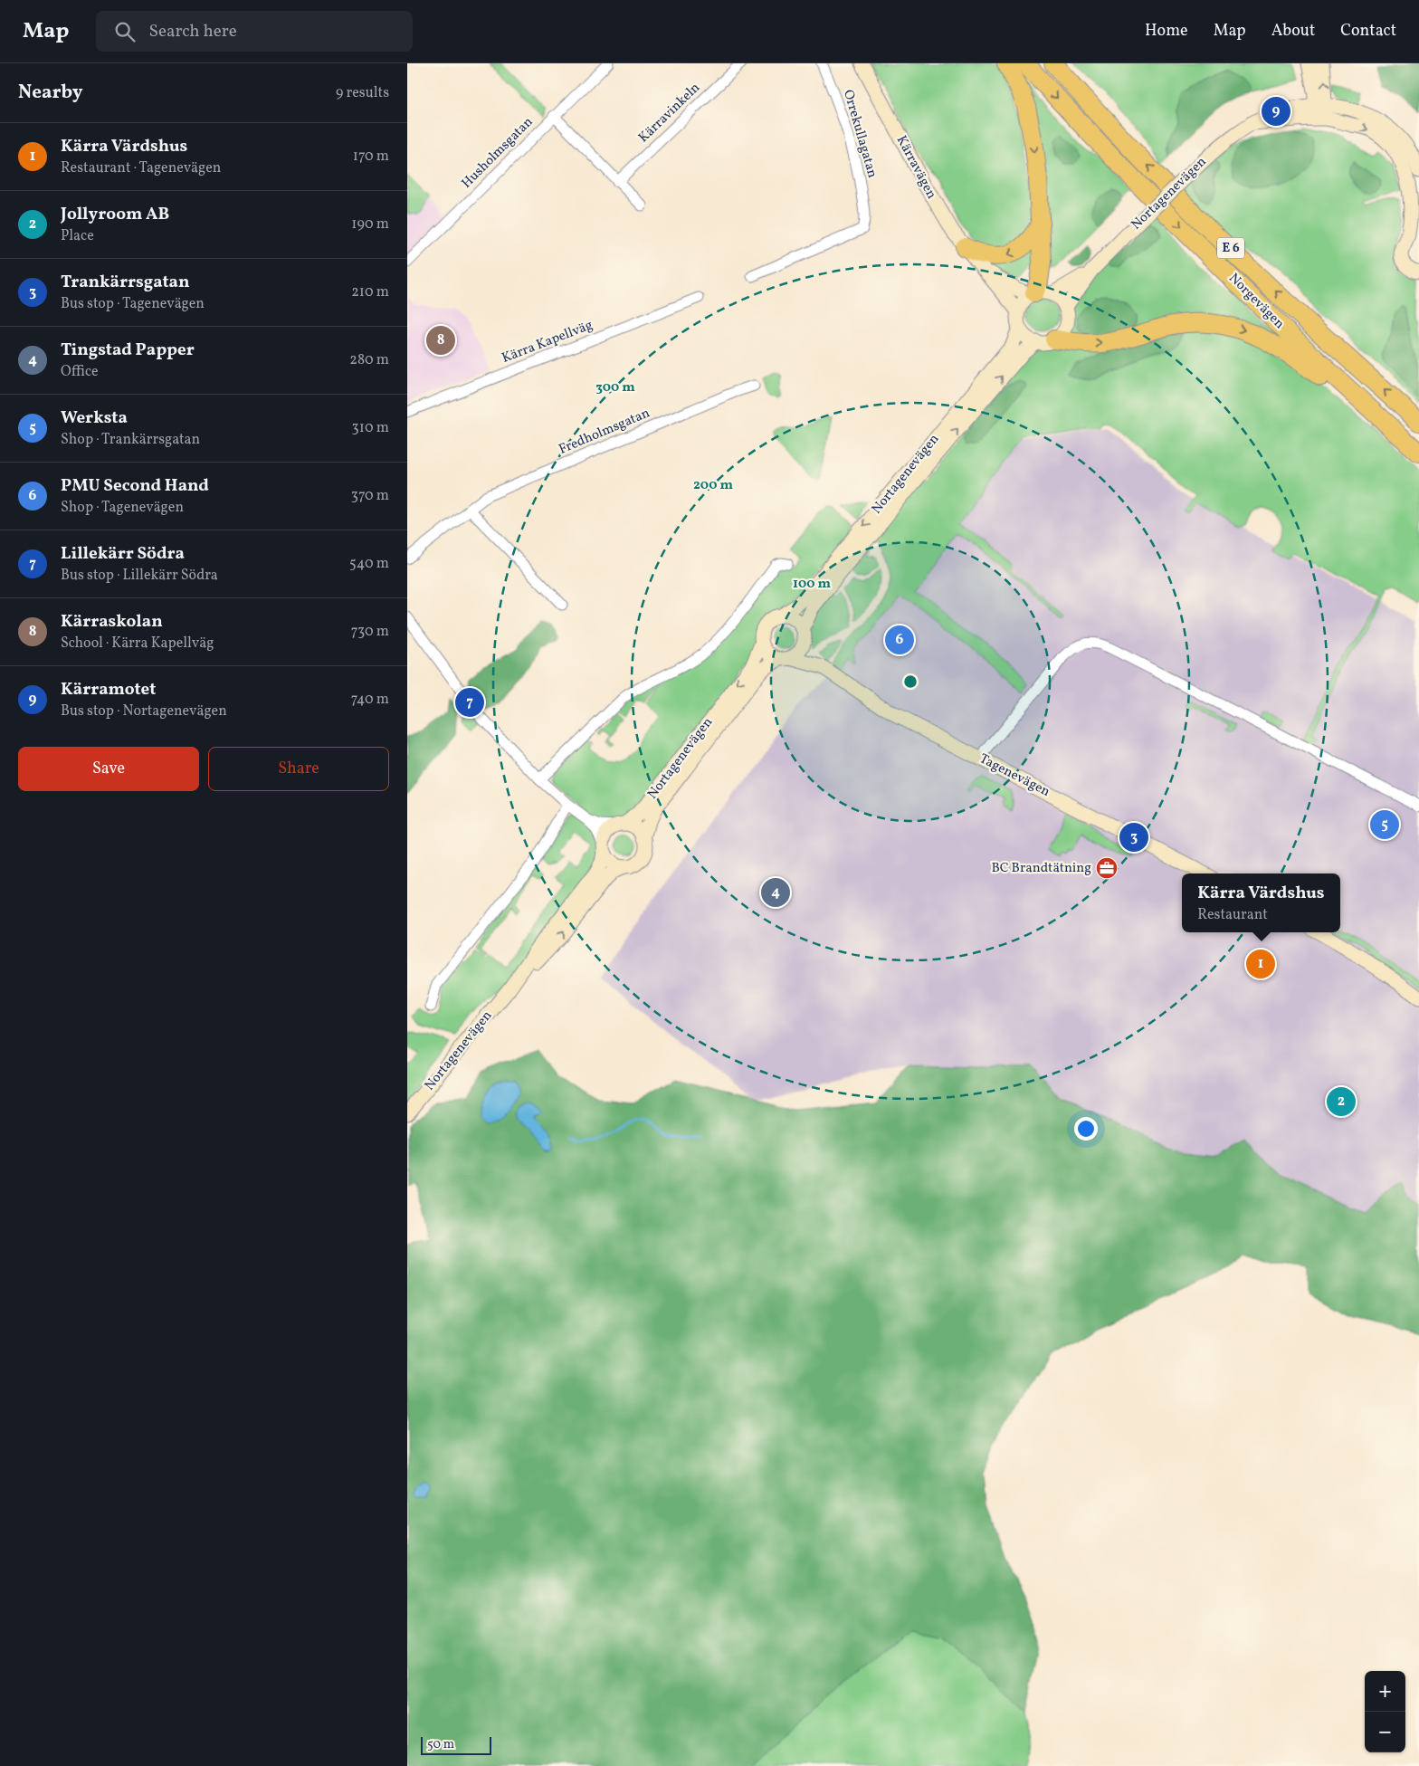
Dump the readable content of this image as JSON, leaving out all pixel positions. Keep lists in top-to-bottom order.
{
  "streets": {
    "highway": ["E 6", "Norgevägen"],
    "street": [
      "Kärravinkeln",
      "Orrekullagatan",
      "Husholmsgatan",
      "Kärravägen",
      "Nortagenevägen",
      "Kärra Kapellväg",
      "Fredholmsgatan",
      "Tagenevägen"
    ]
  },
  "crossings": [
    ["Kärravägen", "Nortagenevägen"],
    ["Nortagenevägen", "Tagenevägen"]
  ],
  "places": {
    "office": ["BC Brandtätning"]
  },
  "scale_bar": "50 m",
  "page": {
    "header": "Map",
    "search": "Search here",
    "nav": [
      "Home",
      "Map",
      "About",
      "Contact"
    ],
    "heading": ["Nearby", "9 results"],
    "pins": [
      "9",
      "8",
      "6",
      "7",
      "5",
      "3",
      "4",
      "1",
      "2"
    ],
    "list": [
      {
        "mark": "1",
        "name": "Kärra Värdshus",
        "note": "Restaurant · Tagenevägen",
        "value": "170 m"
      },
      {
        "mark": "2",
        "name": "Jollyroom AB",
        "note": "Place",
        "value": "190 m"
      },
      {
        "mark": "3",
        "name": "Trankärrsgatan",
        "note": "Bus stop · Tagenevägen",
        "value": "210 m"
      },
      {
        "mark": "4",
        "name": "Tingstad Papper",
        "note": "Office",
        "value": "280 m"
      },
      {
        "mark": "5",
        "name": "Werksta",
        "note": "Shop · Trankärrsgatan",
        "value": "310 m"
      },
      {
        "mark": "6",
        "name": "PMU Second Hand",
        "note": "Shop · Tagenevägen",
        "value": "370 m"
      },
      {
        "mark": "7",
        "name": "Lillekärr Södra",
        "note": "Bus stop · Lillekärr Södra",
        "value": "540 m"
      },
      {
        "mark": "8",
        "name": "Kärraskolan",
        "note": "School · Kärra Kapellväg",
        "value": "730 m"
      },
      {
        "mark": "9",
        "name": "Kärramotet",
        "note": "Bus stop · Nortagenevägen",
        "value": "740 m"
      }
    ],
    "buttons": ["Save", "Share"],
    "popup": ["Kärra Värdshus", "Restaurant"],
    "map_buttons": ["+", "−"],
    "scale": "50 m"
  },
  "rings": ["300 m", "200 m", "100 m"]
}
